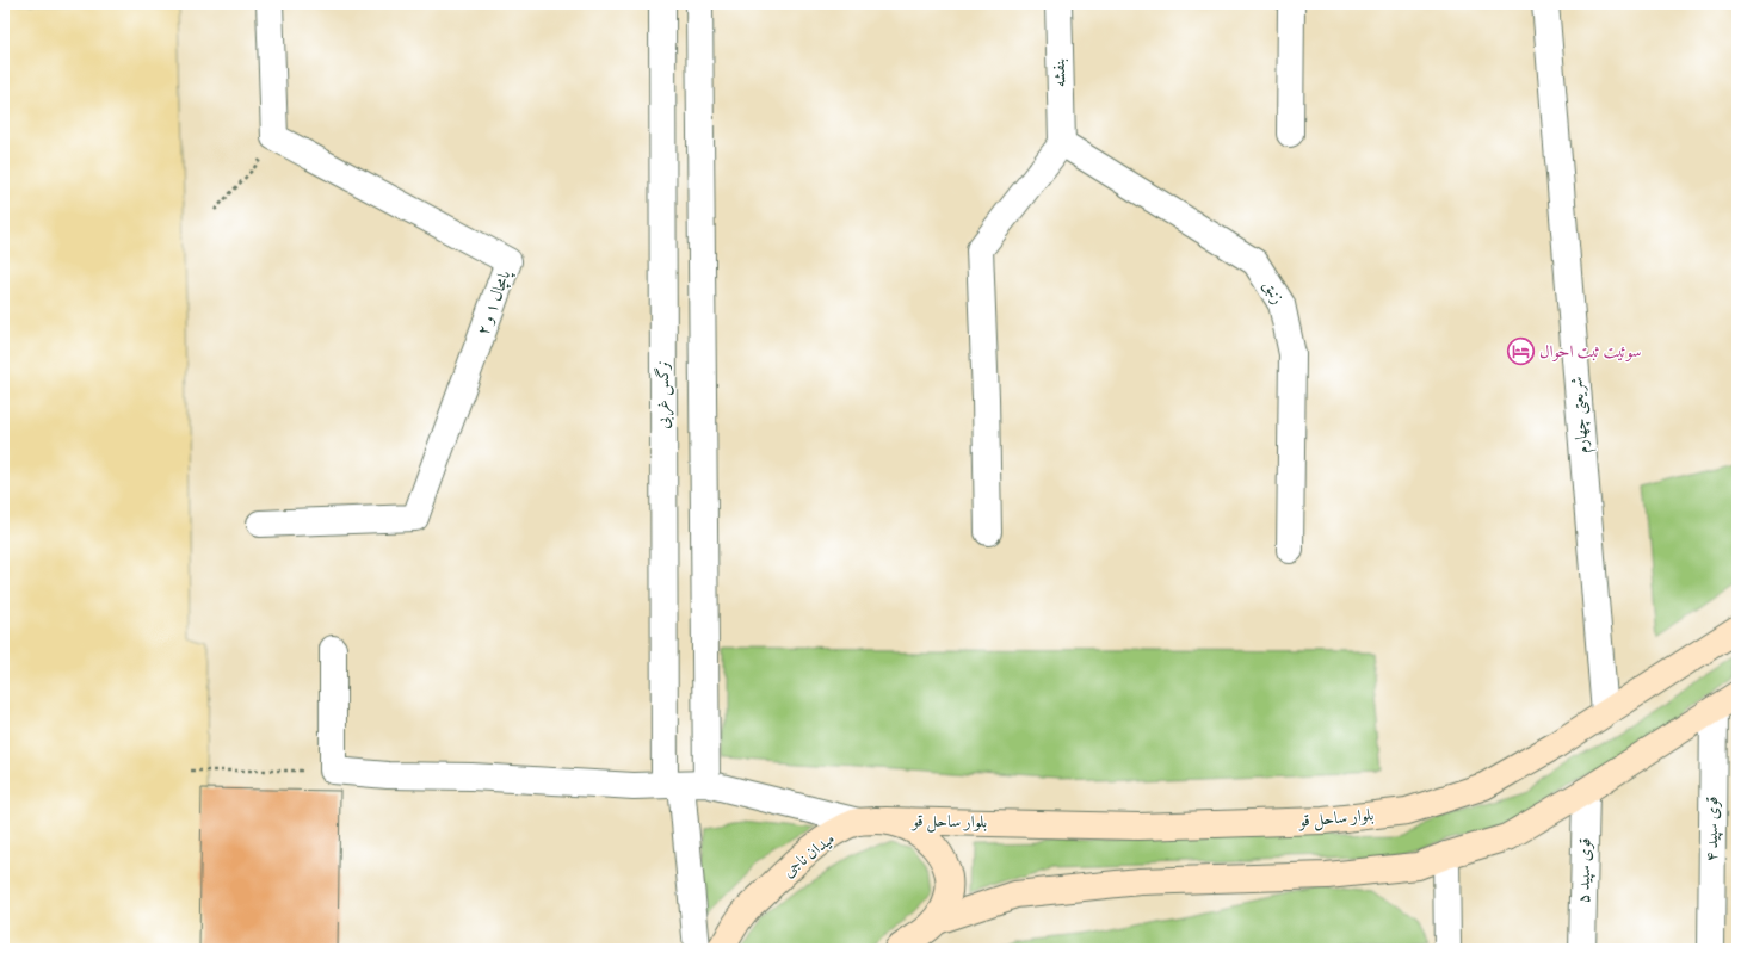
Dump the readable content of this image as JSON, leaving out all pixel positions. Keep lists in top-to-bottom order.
{
  "streets": {
    "main road": ["بلوار ساحل قو", "میدان ناجی"],
    "street": [
      "بنفشه",
      "زنبق",
      "پامچال ۱ و ۲",
      "نرگس غربی",
      "شریعتی چهارم",
      "قوی سپید ۴",
      "قوی سپید ۵"
    ]
  },
  "crossings": [
    ["بنفشه", "زنبق"],
    ["شریعتی چهارم", "بلوار ساحل قو"],
    ["بلوار ساحل قو", "میدان ناجی"]
  ],
  "places": {
    "hotel": ["سوئیت ثبت احوال"]
  }
}
